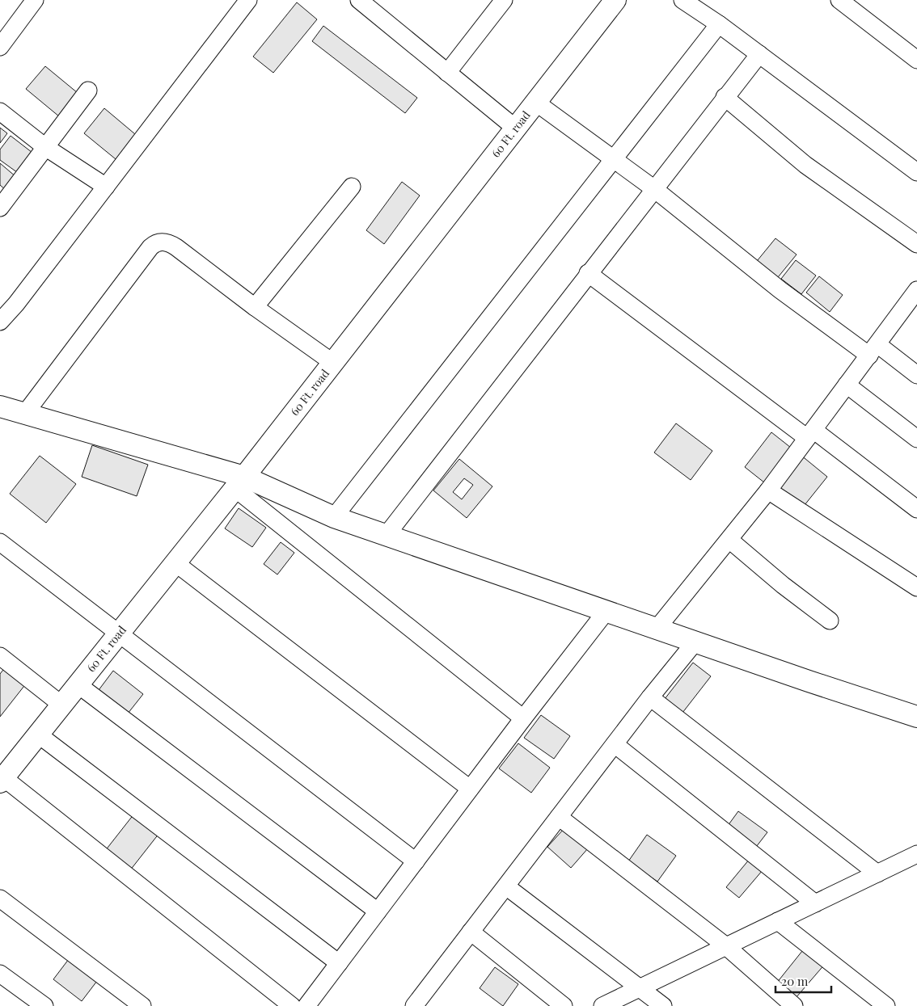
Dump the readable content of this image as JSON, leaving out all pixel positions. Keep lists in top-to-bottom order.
{
  "streets": {
    "street": ["60 Ft. road"]
  },
  "scale_bar": "20 m"
}
